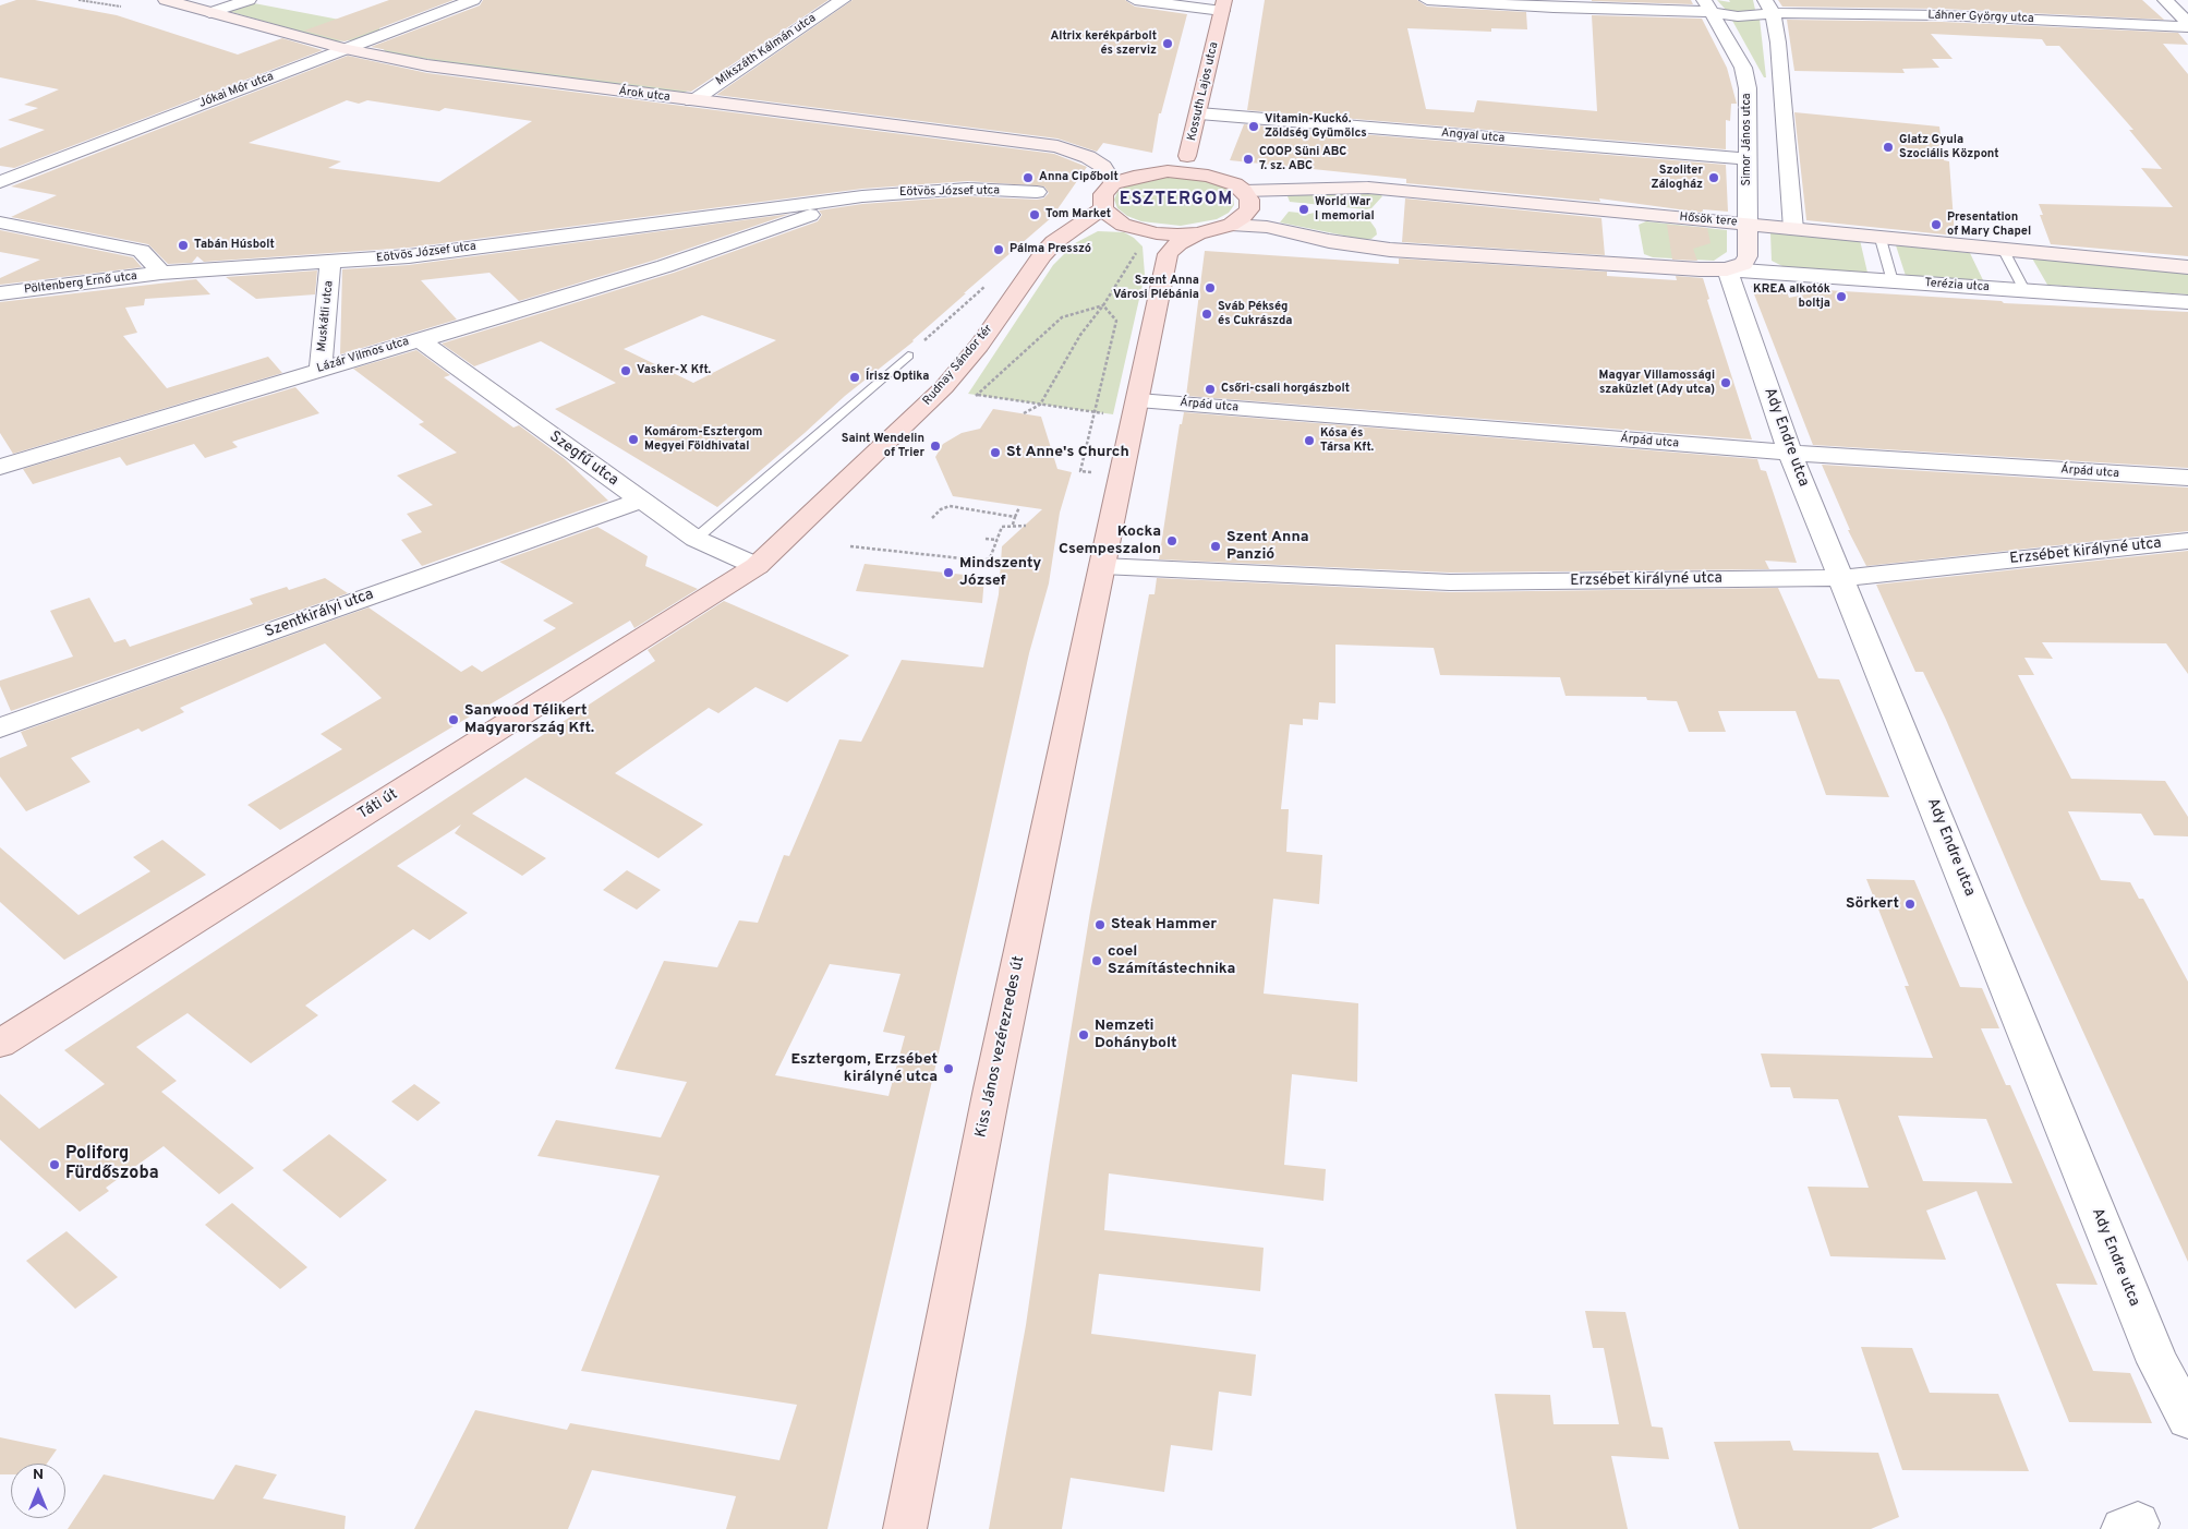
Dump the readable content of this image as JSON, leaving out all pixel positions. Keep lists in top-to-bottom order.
{
  "streets": {
    "main road": [
      "Kossuth Lajos utca",
      "Árok utca",
      "Hősök tere",
      "Rudnay Sándor tér",
      "Táti út",
      "Kiss János vezérezredes út"
    ],
    "street": [
      "Láhner György utca",
      "Mikszáth Kálmán utca",
      "Jókai Mór utca",
      "Angyal utca",
      "Simor János utca",
      "Eötvös József utca",
      "Pöltenberg Ernő utca",
      "Terézia utca",
      "Muskátli utca",
      "Lázár Vilmos utca",
      "Árpád utca",
      "Ady Endre utca",
      "Szegfű utca",
      "Erzsébet királyné utca",
      "Szentkirályi utca"
    ]
  },
  "crossings": [
    ["Láhner György utca", "Simor János utca"],
    ["Mikszáth Kálmán utca", "Árok utca"],
    ["Jókai Mór utca", "Árok utca"],
    ["Kossuth Lajos utca", "Angyal utca"],
    ["Angyal utca", "Simor János utca"],
    ["Simor János utca", "Hősök tere"],
    ["Eötvös József utca", "Pöltenberg Ernő utca"],
    ["Eötvös József utca", "Muskátli utca"],
    ["Eötvös József utca", "Lázár Vilmos utca"],
    ["Hősök tere", "Terézia utca"],
    ["Hősök tere", "Ady Endre utca"],
    ["Terézia utca", "Ady Endre utca"],
    ["Muskátli utca", "Lázár Vilmos utca"],
    ["Lázár Vilmos utca", "Szegfű utca"],
    ["Rudnay Sándor tér", "Szegfű utca"],
    ["Rudnay Sándor tér", "Táti út"],
    ["Árpád utca", "Ady Endre utca"],
    ["Ady Endre utca", "Erzsébet királyné utca"],
    ["Szegfű utca", "Szentkirályi utca"],
    ["Szegfű utca", "Táti út"],
    ["Erzsébet királyné utca", "Kiss János vezérezredes út"]
  ],
  "districts": ["ESZTERGOM"],
  "places": [
    "Altrix kerékpárbolt és szerviz",
    "Vitamin-Kuckó. Zöldség Gyümölcs",
    "Glatz Gyula Szociális Központ",
    "COOP Süni ABC 7. sz. ABC",
    "Anna Cipőbolt",
    "Szoliter Zálogház",
    "World War I memorial",
    "Tom Market",
    "Presentation of Mary Chapel",
    "Tabán Húsbolt",
    "Pálma Presszó",
    "Szent Anna Városi Plébánia",
    "KREA alkotók boltja",
    "Sváb Pékség és Cukrászda",
    "Vasker-X Kft.",
    "Írisz Optika",
    "Magyar Villamossági szaküzlet (Ady utca)",
    "Csőri-csali horgászbolt",
    "Komárom-Esztergom Megyei Földhivatal",
    "Kósa és Társa Kft.",
    "Saint Wendelin of Trier",
    "St Anne's Church",
    "Kocka Csempeszalon",
    "Szent Anna Panzió",
    "Mindszenty József",
    "Sanwood Télikert Magyarország Kft.",
    "Sörkert",
    "Steak Hammer",
    "coel Számítástechnika",
    "Nemzeti Dohánybolt",
    "Esztergom, Erzsébet királyné utca",
    "Poliforg Fürdőszoba"
  ],
  "north": "top"
}
